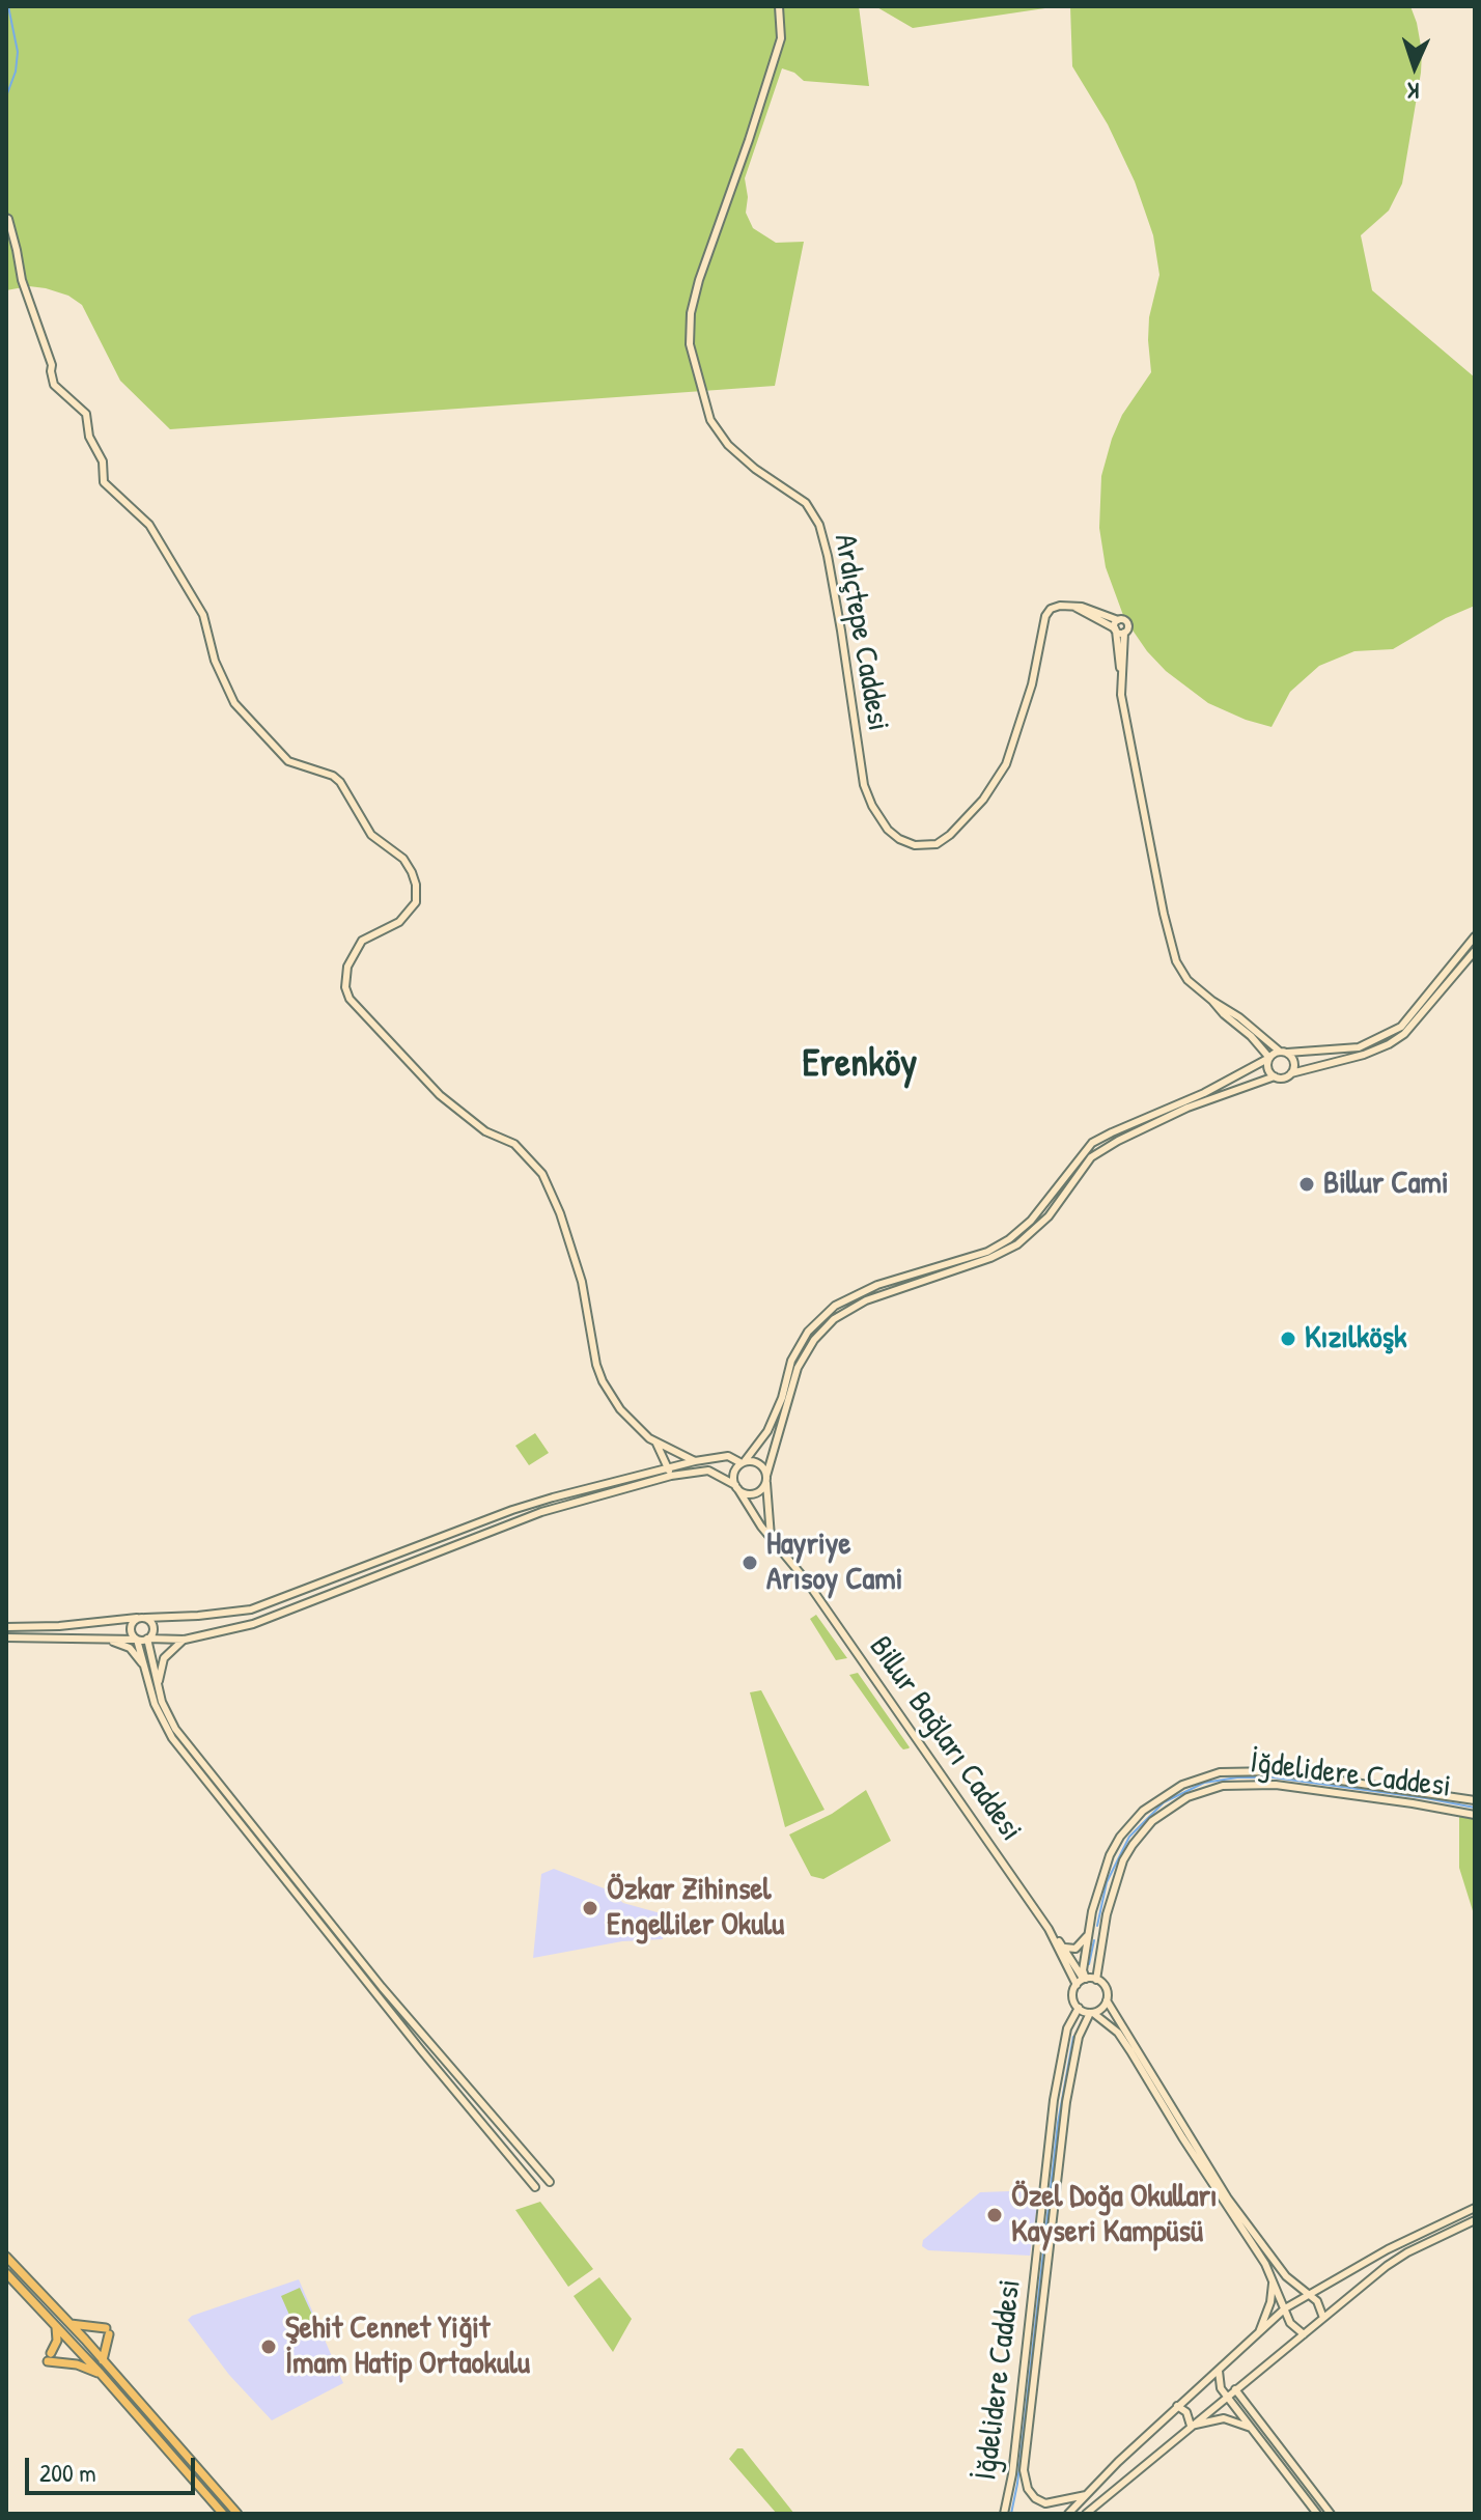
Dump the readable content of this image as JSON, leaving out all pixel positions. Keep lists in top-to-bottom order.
{
  "streets": {
    "street": ["Ardıçtepe Caddesi", "Billur Bağları Caddesi", "İğdelidere Caddesi"]
  },
  "districts": ["Erenköy"],
  "places": [
    "Billur Cami",
    "Kızılköşk",
    "Hayriye Arısoy Cami",
    "Özkar Zihinsel Engelliler Okulu",
    "Özel Doğa Okulları Kayseri Kampüsü",
    "Şehit Cennet Yiğit İmam Hatip Ortaokulu"
  ],
  "scale_bar": "200 m",
  "north": "bottom"
}
